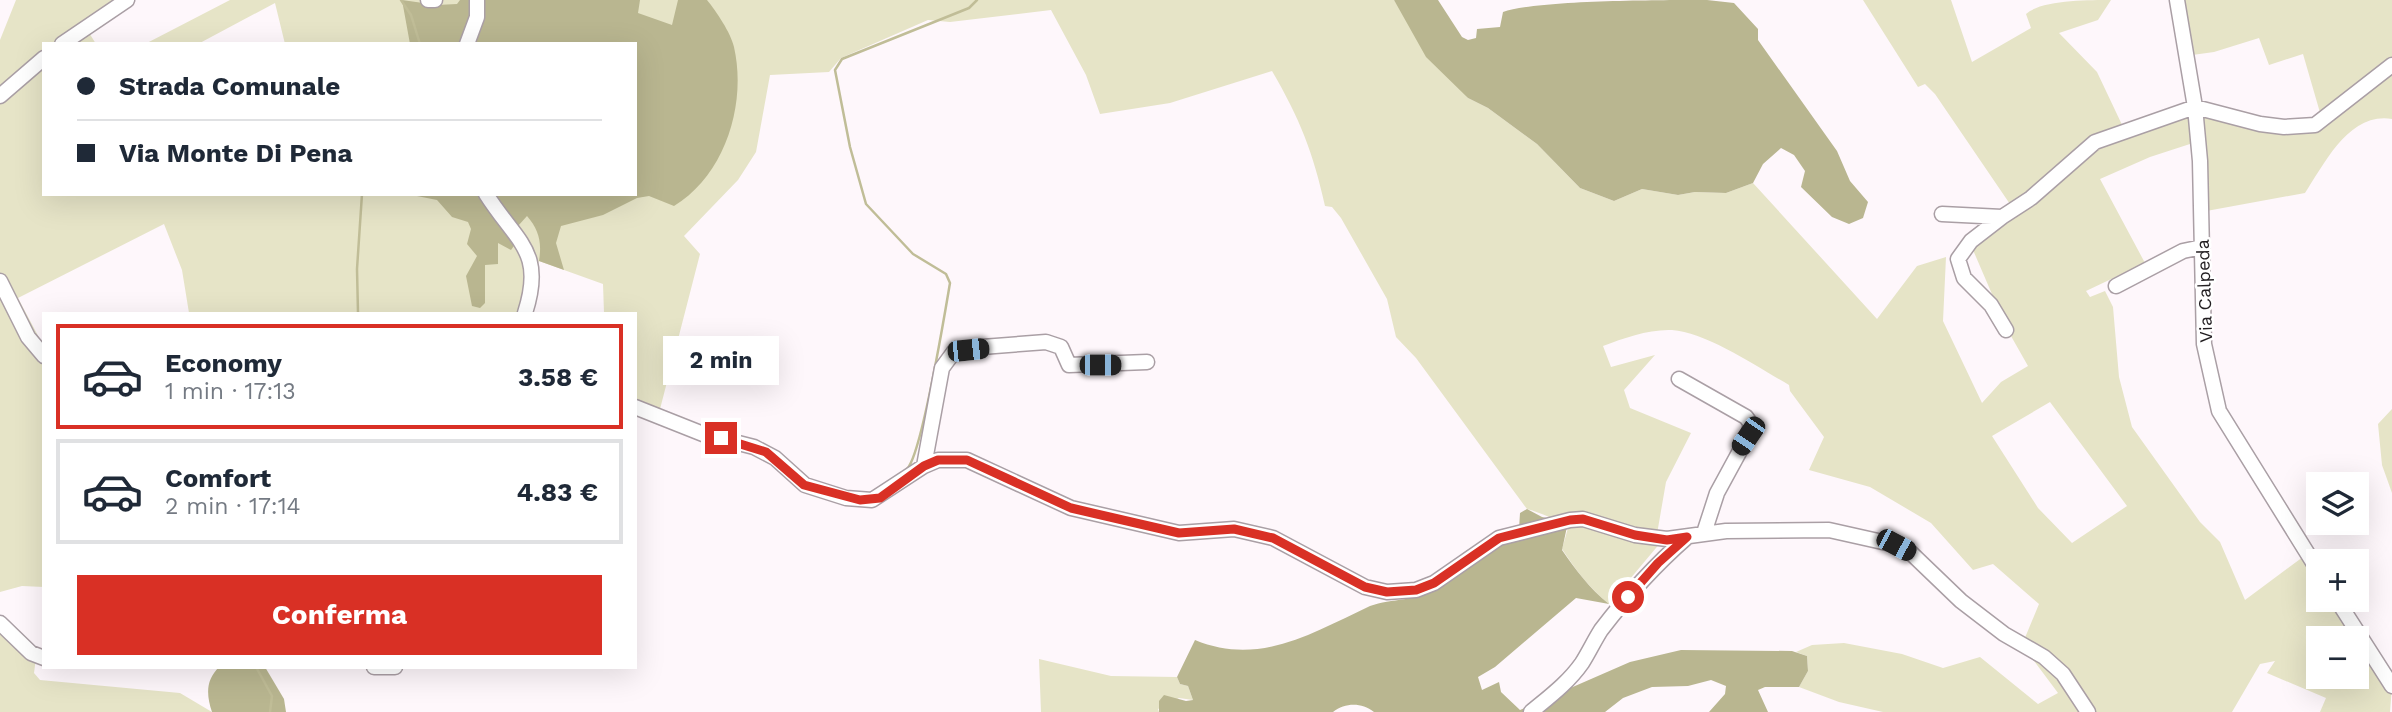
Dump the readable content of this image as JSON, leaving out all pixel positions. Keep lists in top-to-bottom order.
{
  "streets": {
    "street": ["Via Calpeda"]
  },
  "page": {
    "banner": ["Strada Comunale", "Via Monte Di Pena"],
    "list": [
      {
        "name": "Economy",
        "note": "1 min · 17:13",
        "value": "3.58 €"
      },
      {
        "name": "Comfort",
        "note": "2 min · 17:14",
        "value": "4.83 €"
      }
    ],
    "bubble": "2 min",
    "map_buttons": ["+", "−"],
    "buttons": "Conferma"
  }
}
